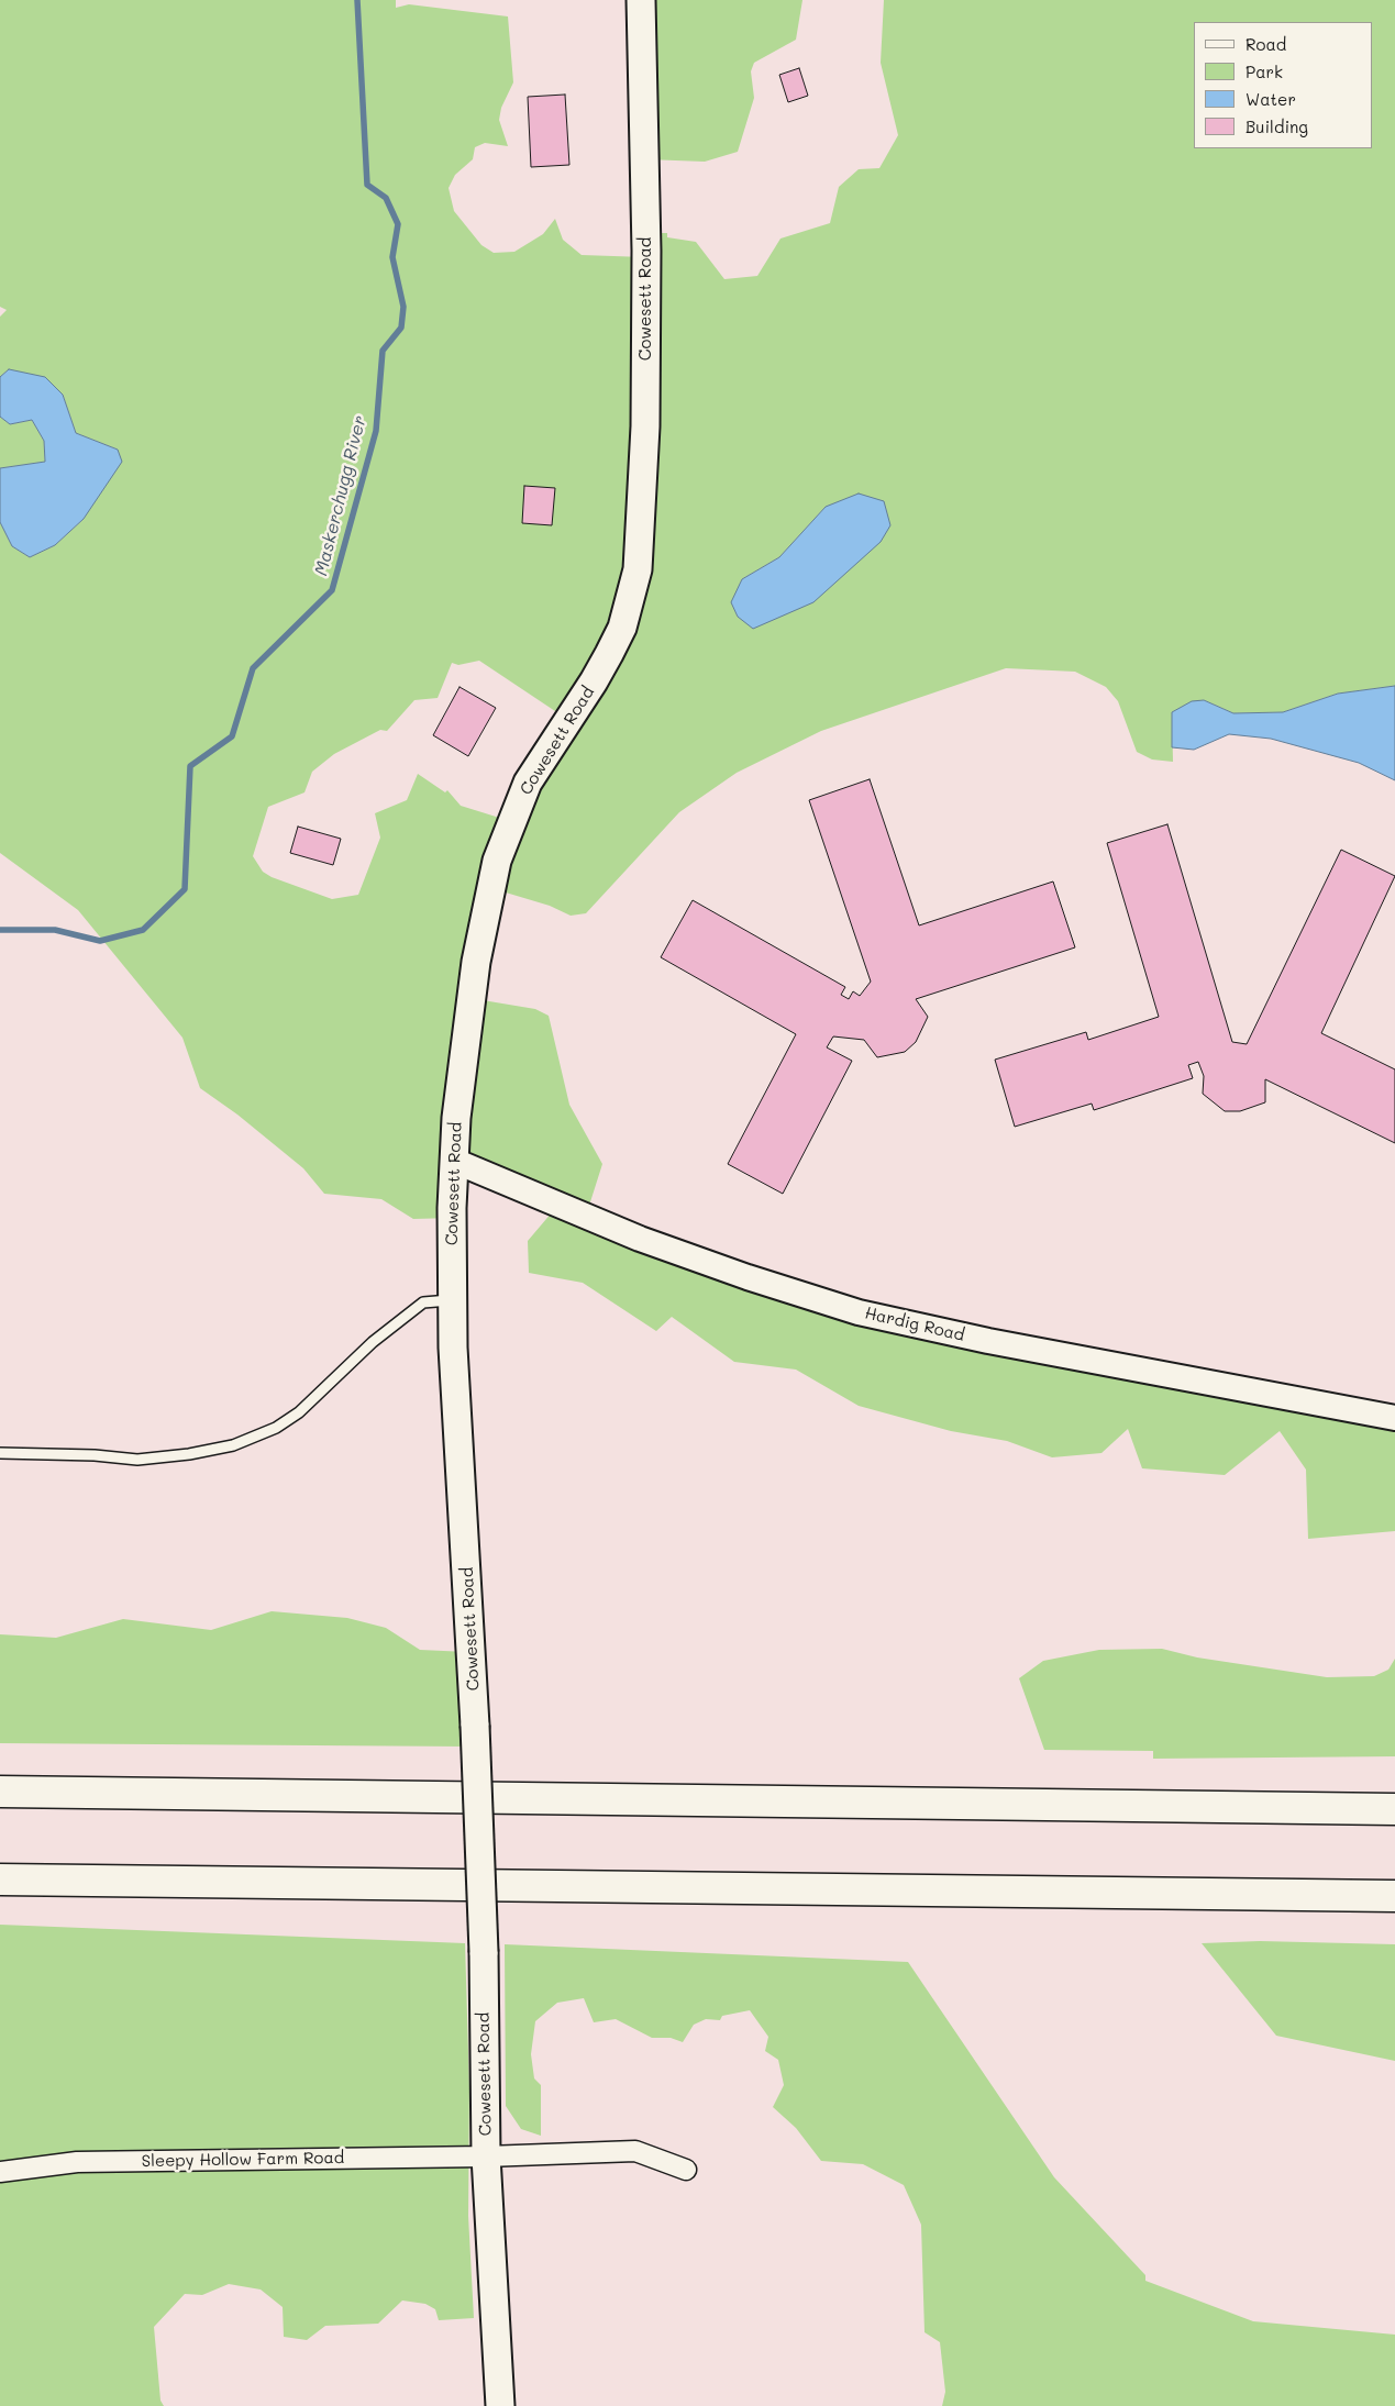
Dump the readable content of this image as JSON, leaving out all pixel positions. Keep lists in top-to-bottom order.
{
  "streets": {
    "main road": ["Cowesett Road"],
    "street": ["Hardig Road", "Sleepy Hollow Farm Road"]
  },
  "crossings": [
    ["Cowesett Road", "Hardig Road"],
    ["Cowesett Road", "Sleepy Hollow Farm Road"]
  ],
  "water": ["Maskerchugg River"],
  "legend": [
    "Road",
    "Park",
    "Water",
    "Building"
  ]
}
